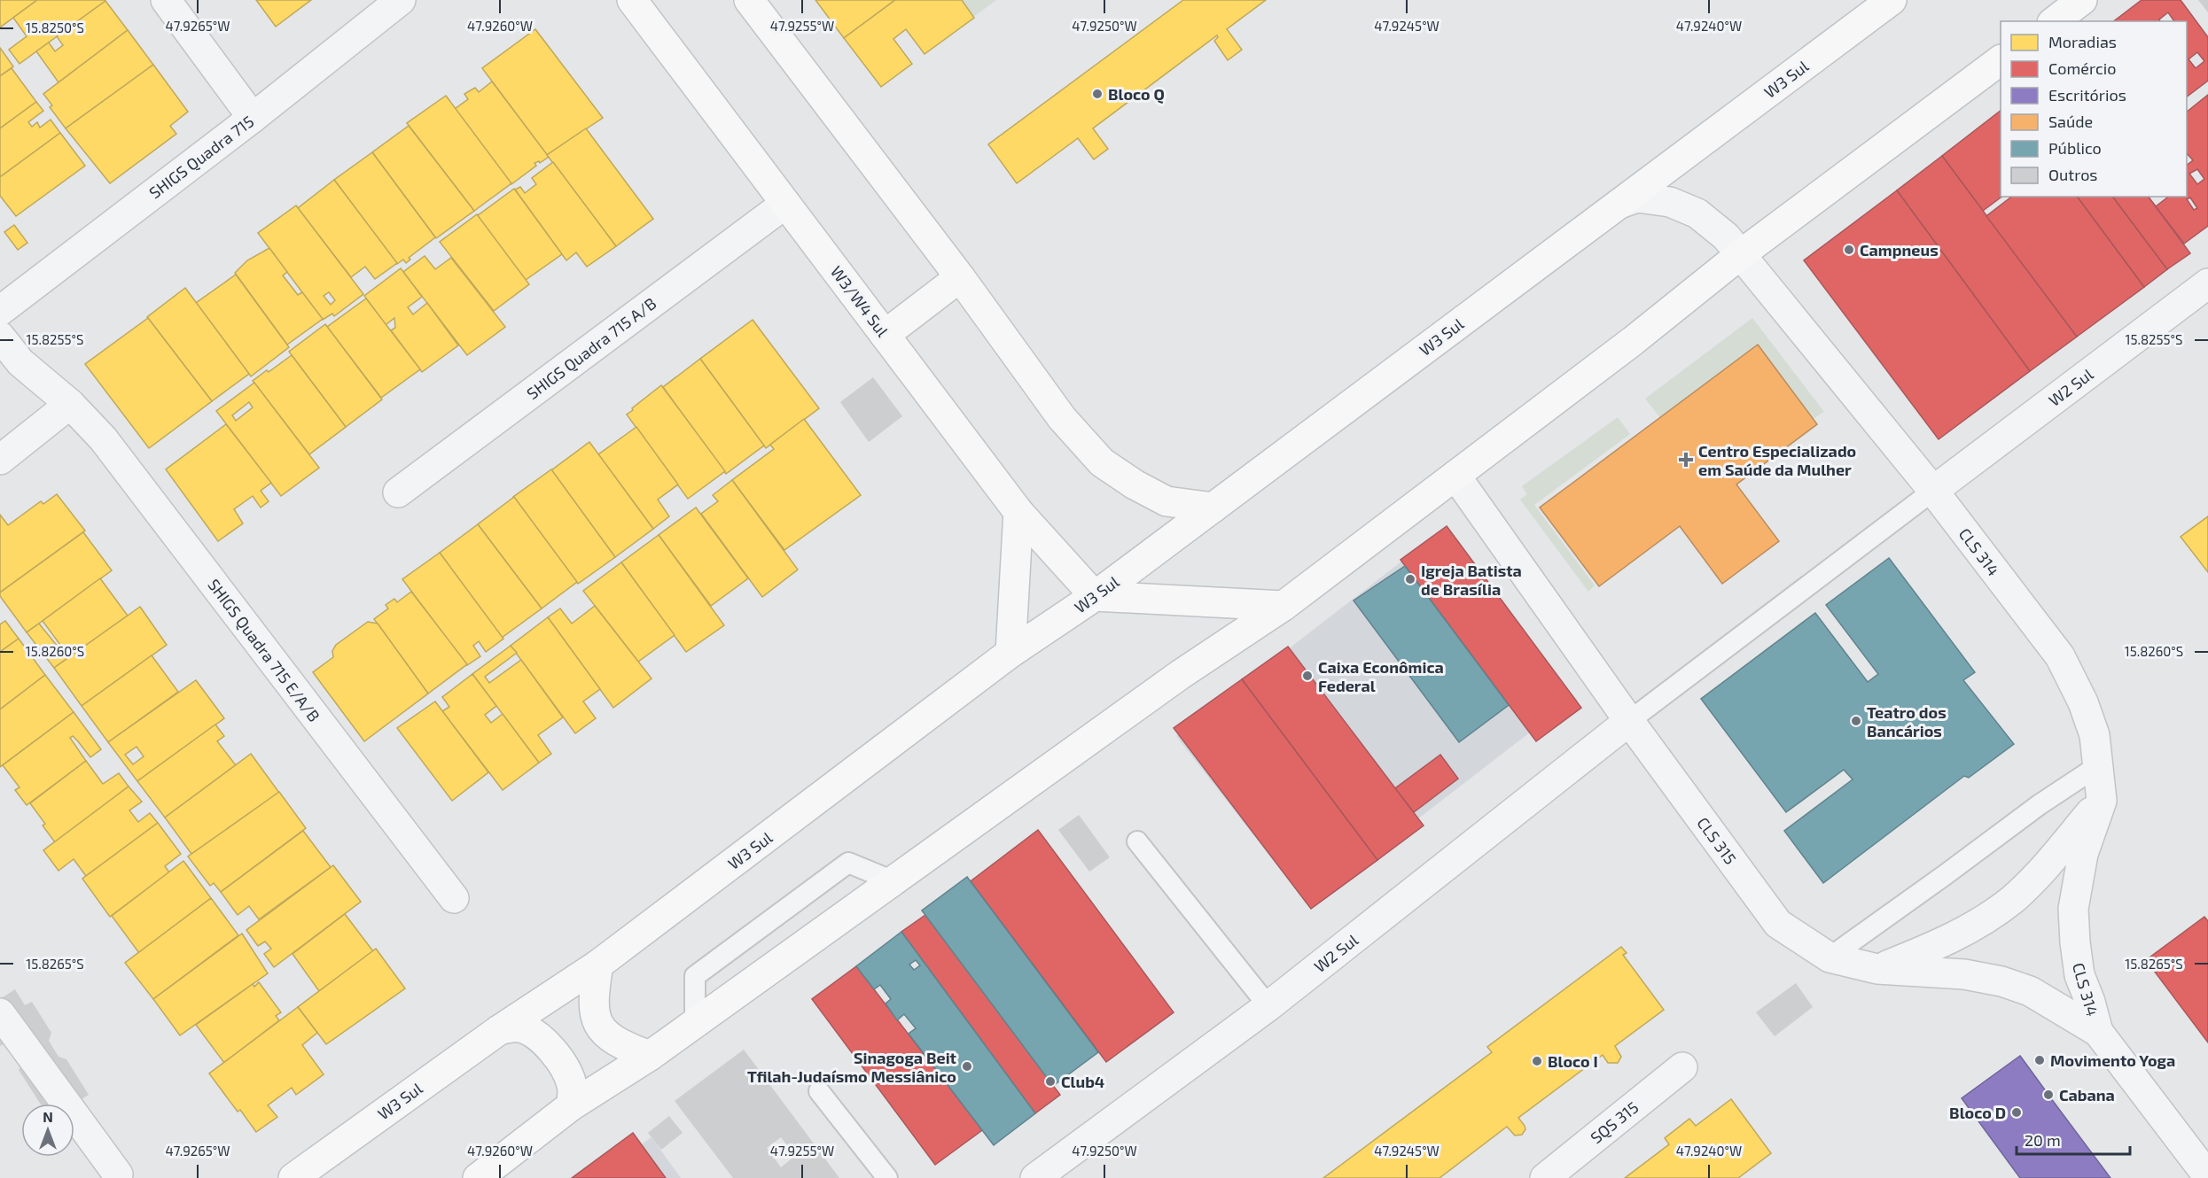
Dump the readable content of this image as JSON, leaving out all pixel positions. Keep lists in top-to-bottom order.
{
  "streets": {
    "main road": ["W3 Sul", "W3/W4 Sul"],
    "street": [
      "SHIGS Quadra 715",
      "SHIGS Quadra 715 A/B",
      "W2 Sul",
      "CLS 314",
      "SHIGS Quadra 715 E/A/B",
      "CLS 315",
      "SQS 315"
    ]
  },
  "crossings": [
    ["W3 Sul", "W3/W4 Sul"],
    ["W3 Sul", "CLS 314"],
    ["W3/W4 Sul", "SHIGS Quadra 715 A/B"],
    ["W2 Sul", "CLS 314"],
    ["W2 Sul", "CLS 315"],
    ["CLS 314", "CLS 315"]
  ],
  "places": {
    "other": [
      "Bloco Q",
      "Campneus",
      "Igreja Batista de Brasília",
      "Caixa Econômica Federal",
      "Teatro dos Bancários",
      "Movimento Yoga",
      "Bloco I",
      "Sinagoga Beit Tfilah-Judaísmo Messiânico",
      "Club4",
      "Cabana",
      "Bloco D"
    ],
    "health": ["Centro Especializado em Saúde da Mulher"]
  },
  "legend": [
    "Moradias",
    "Comércio",
    "Escritórios",
    "Saúde",
    "Público",
    "Outros"
  ],
  "scale_bar": "20 m",
  "north": "top",
  "coordinates": [
    "47.9265°W",
    "47.9260°W",
    "47.9255°W",
    "47.9250°W",
    "47.9245°W",
    "47.9240°W",
    "15.8250°S",
    "15.8255°S",
    "15.8260°S",
    "15.8265°S"
  ]
}
